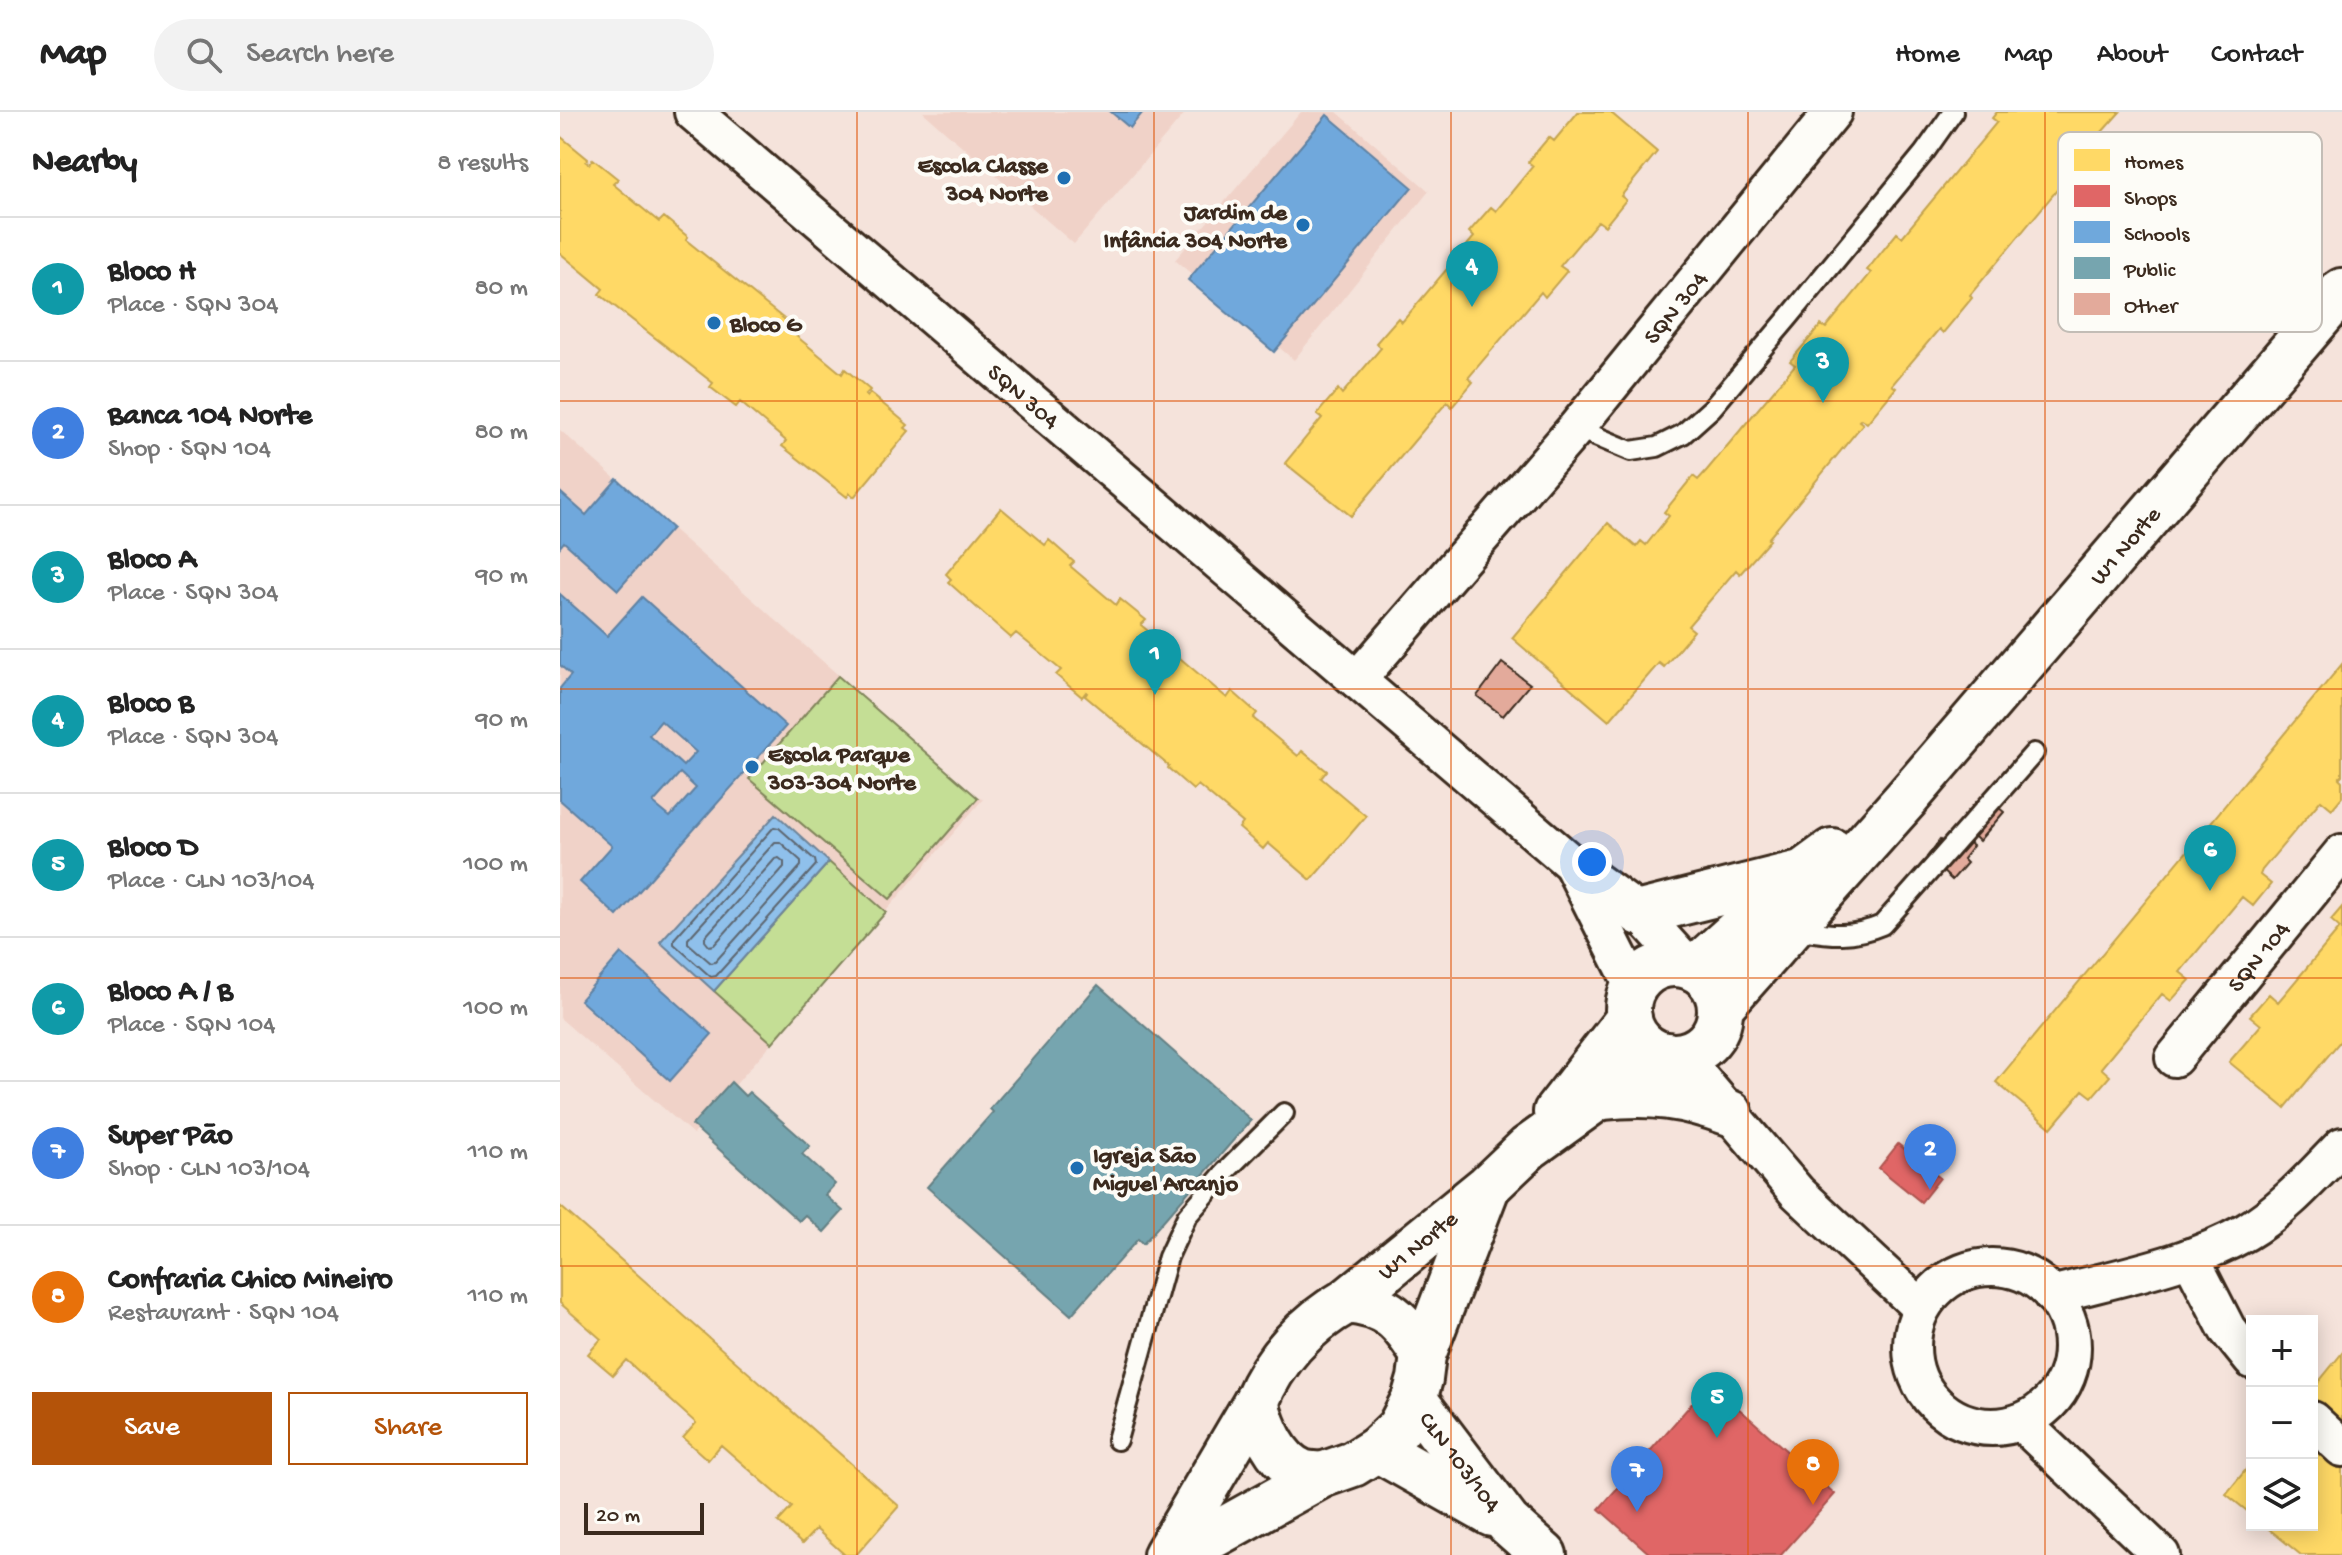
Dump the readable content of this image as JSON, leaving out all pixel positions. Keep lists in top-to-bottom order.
{
  "streets": {
    "street": [
      "SQN 304",
      "W1 Norte",
      "SQN 104",
      "CLN 103/104"
    ]
  },
  "crossings": [
    ["SQN 304", "W1 Norte"],
    ["W1 Norte", "CLN 103/104"]
  ],
  "places": [
    "Escola Classe 304 Norte",
    "Jardim de Infância 304 Norte",
    "Bloco G",
    "Escola Parque 303-304 Norte",
    "Igreja São Miguel Arcanjo"
  ],
  "legend": [
    "Homes",
    "Shops",
    "Schools",
    "Public",
    "Other"
  ],
  "scale_bar": "20 m",
  "page": {
    "header": "Map",
    "search": "Search here",
    "nav": [
      "Home",
      "Map",
      "About",
      "Contact"
    ],
    "heading": ["Nearby", "8 results"],
    "list": [
      {
        "mark": "1",
        "name": "Bloco H",
        "note": "Place · SQN 304",
        "value": "80 m"
      },
      {
        "mark": "2",
        "name": "Banca 104 Norte",
        "note": "Shop · SQN 104",
        "value": "80 m"
      },
      {
        "mark": "3",
        "name": "Bloco A",
        "note": "Place · SQN 304",
        "value": "90 m"
      },
      {
        "mark": "4",
        "name": "Bloco B",
        "note": "Place · SQN 304",
        "value": "90 m"
      },
      {
        "mark": "5",
        "name": "Bloco D",
        "note": "Place · CLN 103/104",
        "value": "100 m"
      },
      {
        "mark": "6",
        "name": "Bloco A / B",
        "note": "Place · SQN 104",
        "value": "100 m"
      },
      {
        "mark": "7",
        "name": "Super Pão",
        "note": "Shop · CLN 103/104",
        "value": "110 m"
      },
      {
        "mark": "8",
        "name": "Confraria Chico Mineiro",
        "note": "Restaurant · SQN 104",
        "value": "110 m"
      }
    ],
    "pins": [
      "4",
      "3",
      "1",
      "6",
      "2",
      "5",
      "8",
      "7"
    ],
    "map_buttons": ["+", "−"],
    "buttons": ["Save", "Share"],
    "scale": "20 m"
  }
}
